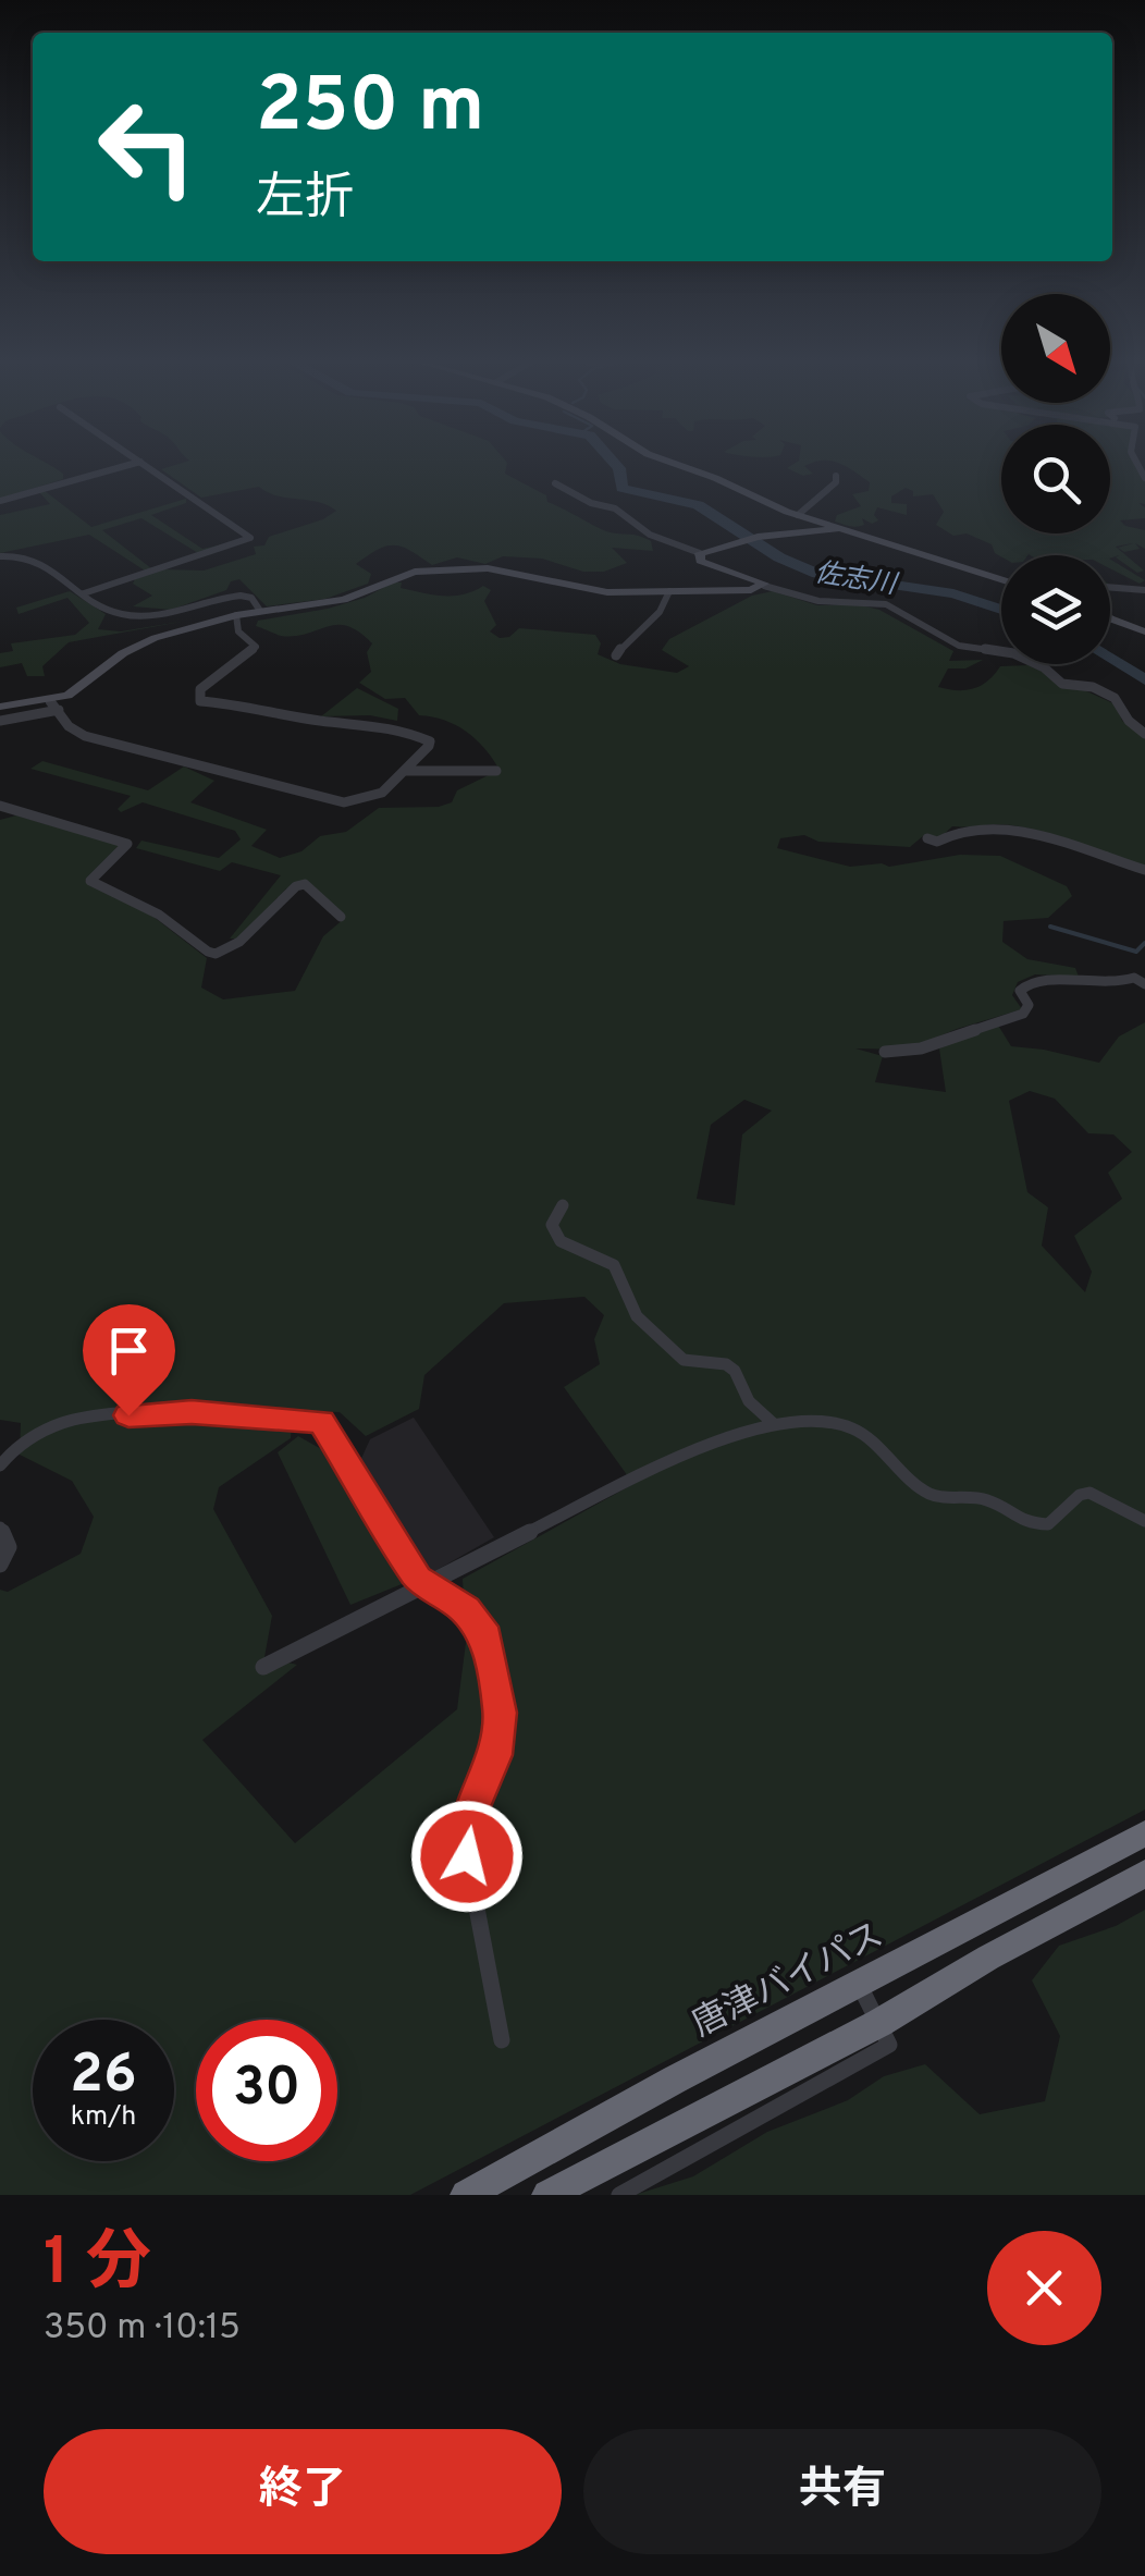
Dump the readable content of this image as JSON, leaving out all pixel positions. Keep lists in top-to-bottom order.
{
  "streets": {
    "highway": ["唐津バイパス"]
  },
  "water": ["佐志川"],
  "north": "bottom right",
  "page": {
    "turn": ["250 m", "左折"],
    "speed": "26 km/h",
    "limit": "30",
    "heading": ["1 分", "350 m · 10:15"],
    "buttons": ["終了", "共有"]
  }
}
